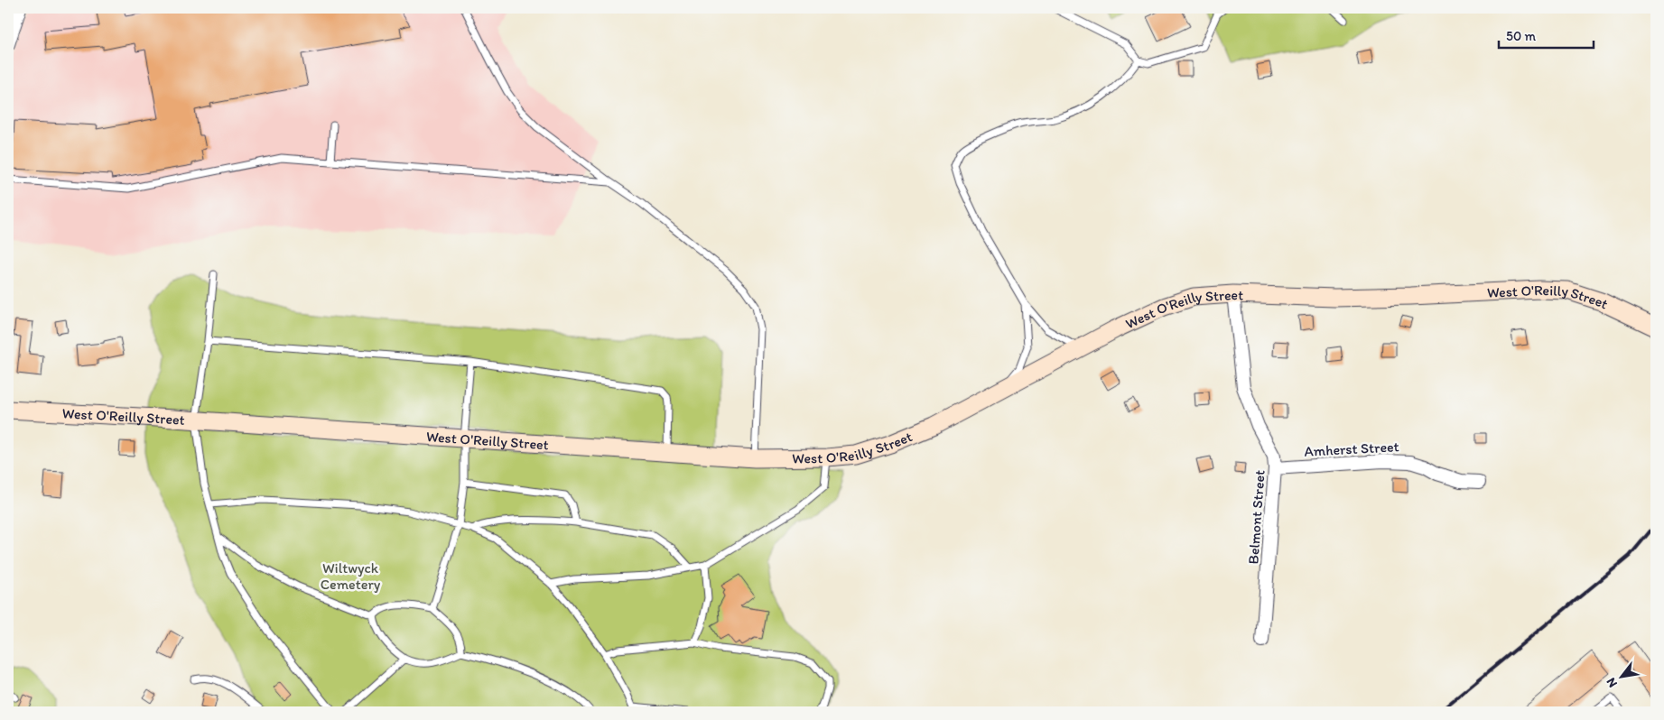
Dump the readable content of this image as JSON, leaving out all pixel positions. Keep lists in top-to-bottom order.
{
  "streets": {
    "street": ["West O'Reilly Street", "Amherst Street", "Belmont Street"]
  },
  "crossings": [
    ["West O'Reilly Street", "Belmont Street"],
    ["Amherst Street", "Belmont Street"]
  ],
  "parks": ["Wiltwyck Cemetery"],
  "scale_bar": "50 m",
  "north": "bottom left"
}
